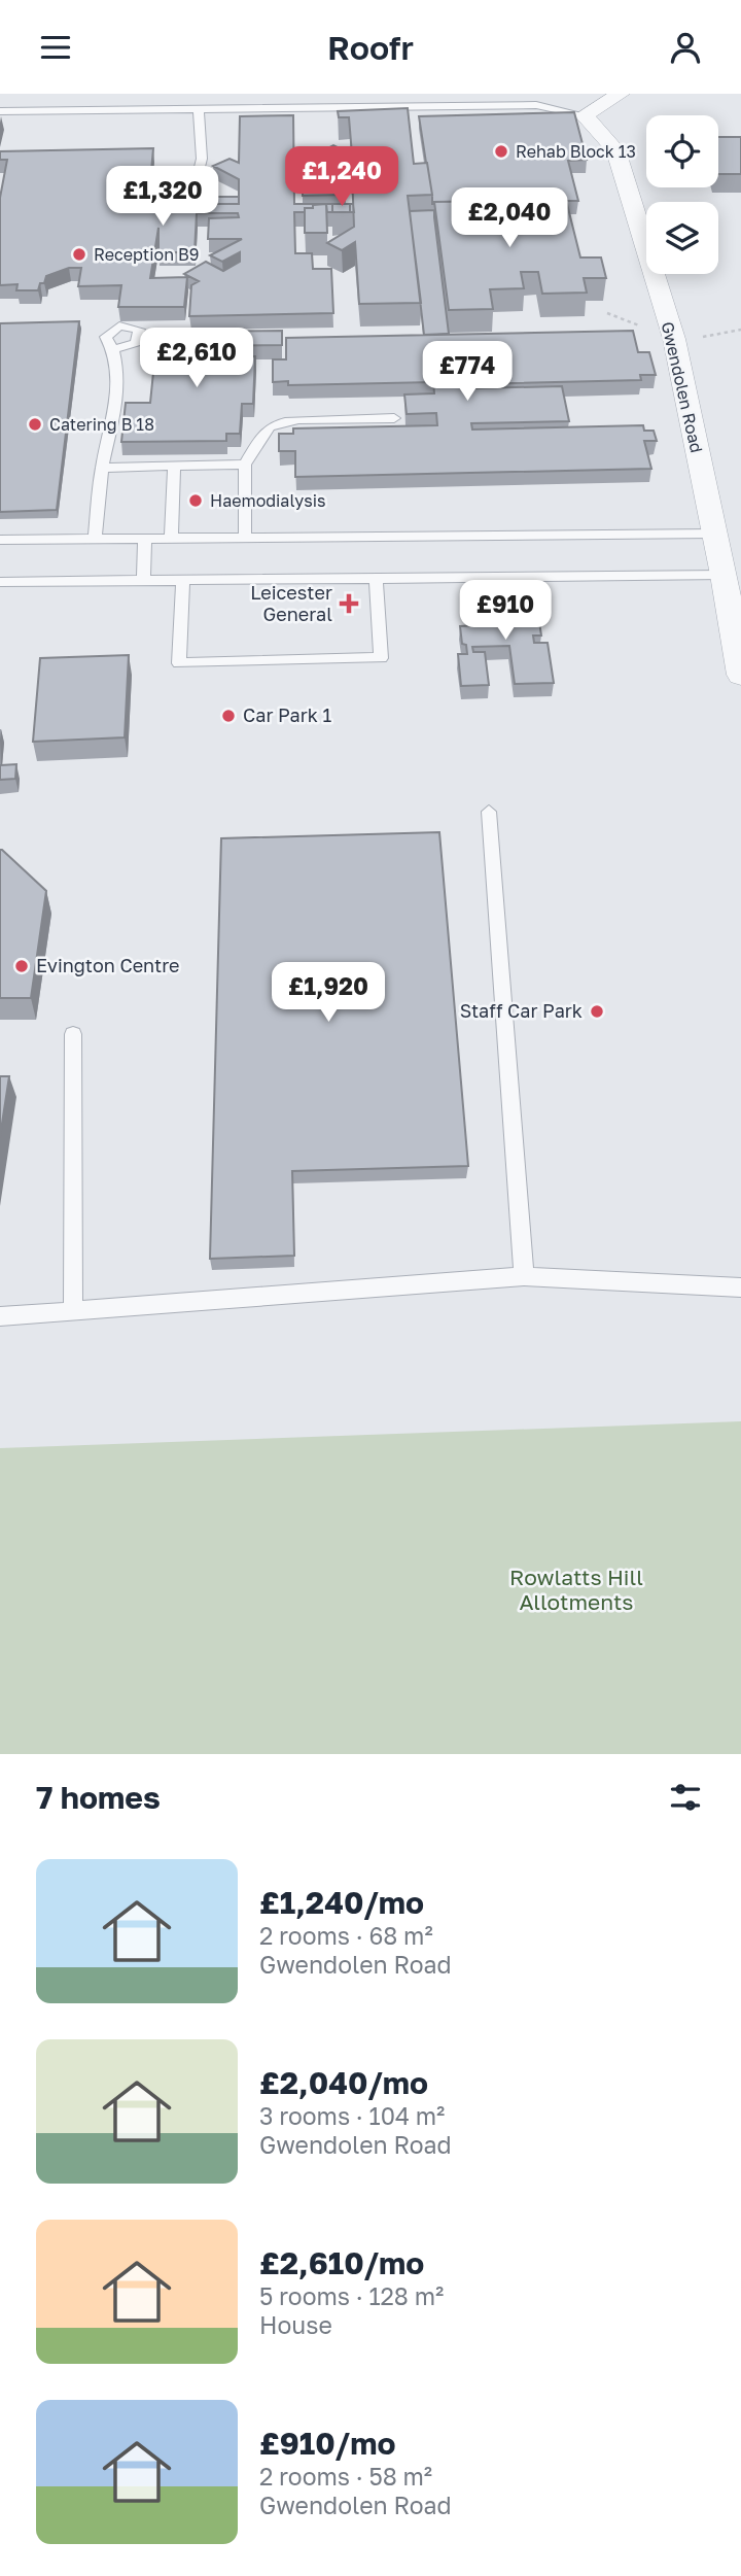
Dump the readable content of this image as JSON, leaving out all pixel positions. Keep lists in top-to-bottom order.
{
  "streets": {
    "street": ["Gwendolen Road"]
  },
  "parks": ["Rowlatts Hill Allotments"],
  "places": {
    "other": [
      "Rehab Block 13",
      "Reception B9",
      "Catering B 18",
      "Haemodialysis",
      "Car Park 1",
      "Evington Centre",
      "Staff Car Park"
    ],
    "health": ["Leicester General"]
  },
  "page": {
    "header": "Roofr",
    "price": [
      "£1,240",
      "£1,320",
      "£2,040",
      "£2,610",
      "£774",
      "£910",
      "£1,920"
    ],
    "heading": "7 homes",
    "list": [
      {
        "name": "£1,240/mo",
        "note": "2 rooms · 68 m² · Gwendolen Road"
      },
      {
        "name": "£2,040/mo",
        "note": "3 rooms · 104 m² · Gwendolen Road"
      },
      {
        "name": "£2,610/mo",
        "note": "5 rooms · 128 m² · House"
      },
      {
        "name": "£910/mo",
        "note": "2 rooms · 58 m² · Gwendolen Road"
      }
    ]
  }
}
